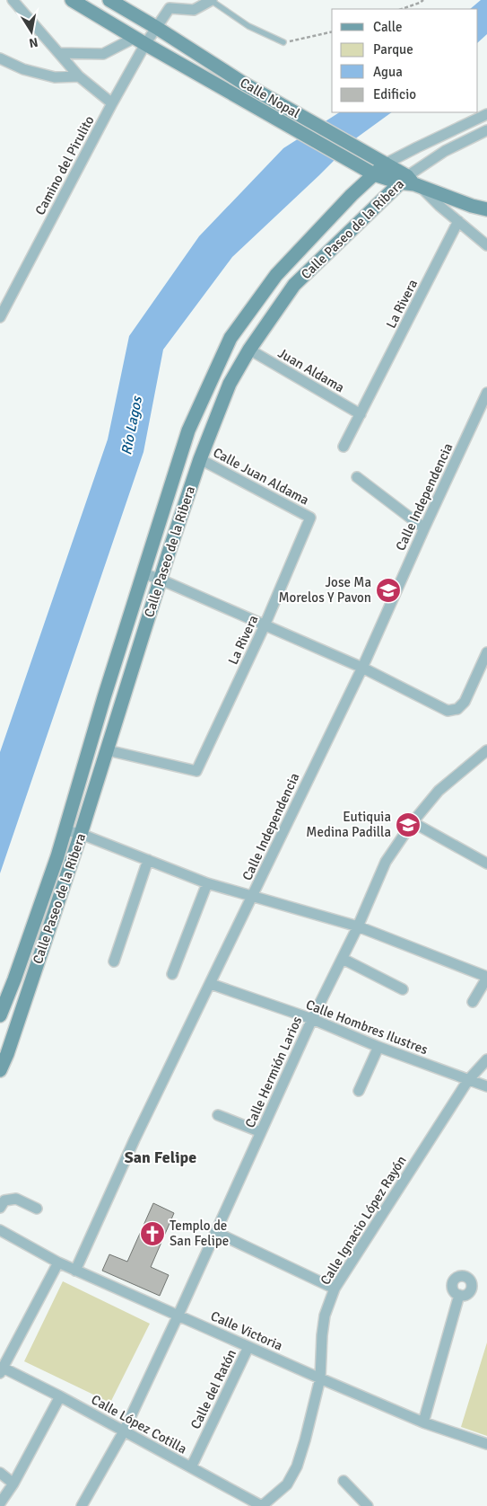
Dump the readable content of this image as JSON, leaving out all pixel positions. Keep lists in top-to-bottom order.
{
  "streets": {
    "street": [
      "Calle Nopal",
      "Camino del Pirulito",
      "Calle Paseo de la Ribera",
      "La Rivera",
      "Juan Aldama",
      "Calle Juan Aldama",
      "Calle Independencia",
      "Calle Hombres Ilustres",
      "Calle Hermión Larios",
      "Calle Ignacio López Rayón",
      "Calle Victoria",
      "Calle del Ratón",
      "Calle López Cotilla"
    ]
  },
  "crossings": [
    ["Calle Nopal", "Camino del Pirulito"],
    ["Calle Nopal", "Calle Paseo de la Ribera"],
    ["Calle Paseo de la Ribera", "La Rivera"],
    ["Calle Paseo de la Ribera", "Juan Aldama"],
    ["Calle Paseo de la Ribera", "Calle Juan Aldama"],
    ["La Rivera", "Juan Aldama"],
    ["La Rivera", "Calle Juan Aldama"],
    ["Calle Independencia", "Calle Hombres Ilustres"],
    ["Calle Independencia", "Calle Victoria"],
    ["Calle Hombres Ilustres", "Calle Hermión Larios"],
    ["Calle Hombres Ilustres", "Calle Ignacio López Rayón"],
    ["Calle Hermión Larios", "Calle Victoria"],
    ["Calle Hermión Larios", "Calle López Cotilla"],
    ["Calle Ignacio López Rayón", "Calle Victoria"],
    ["Calle Ignacio López Rayón", "Calle López Cotilla"],
    ["Calle Victoria", "Calle del Ratón"],
    ["Calle del Ratón", "Calle López Cotilla"]
  ],
  "districts": ["San Felipe"],
  "water": ["Río Lagos"],
  "places": {
    "school or university": ["Jose Ma Morelos Y Pavon", "Eutiquia Medina Padilla"],
    "church": ["Templo de San Felipe"]
  },
  "legend": [
    "Calle",
    "Parque",
    "Agua",
    "Edificio"
  ],
  "north": "bottom"
}
